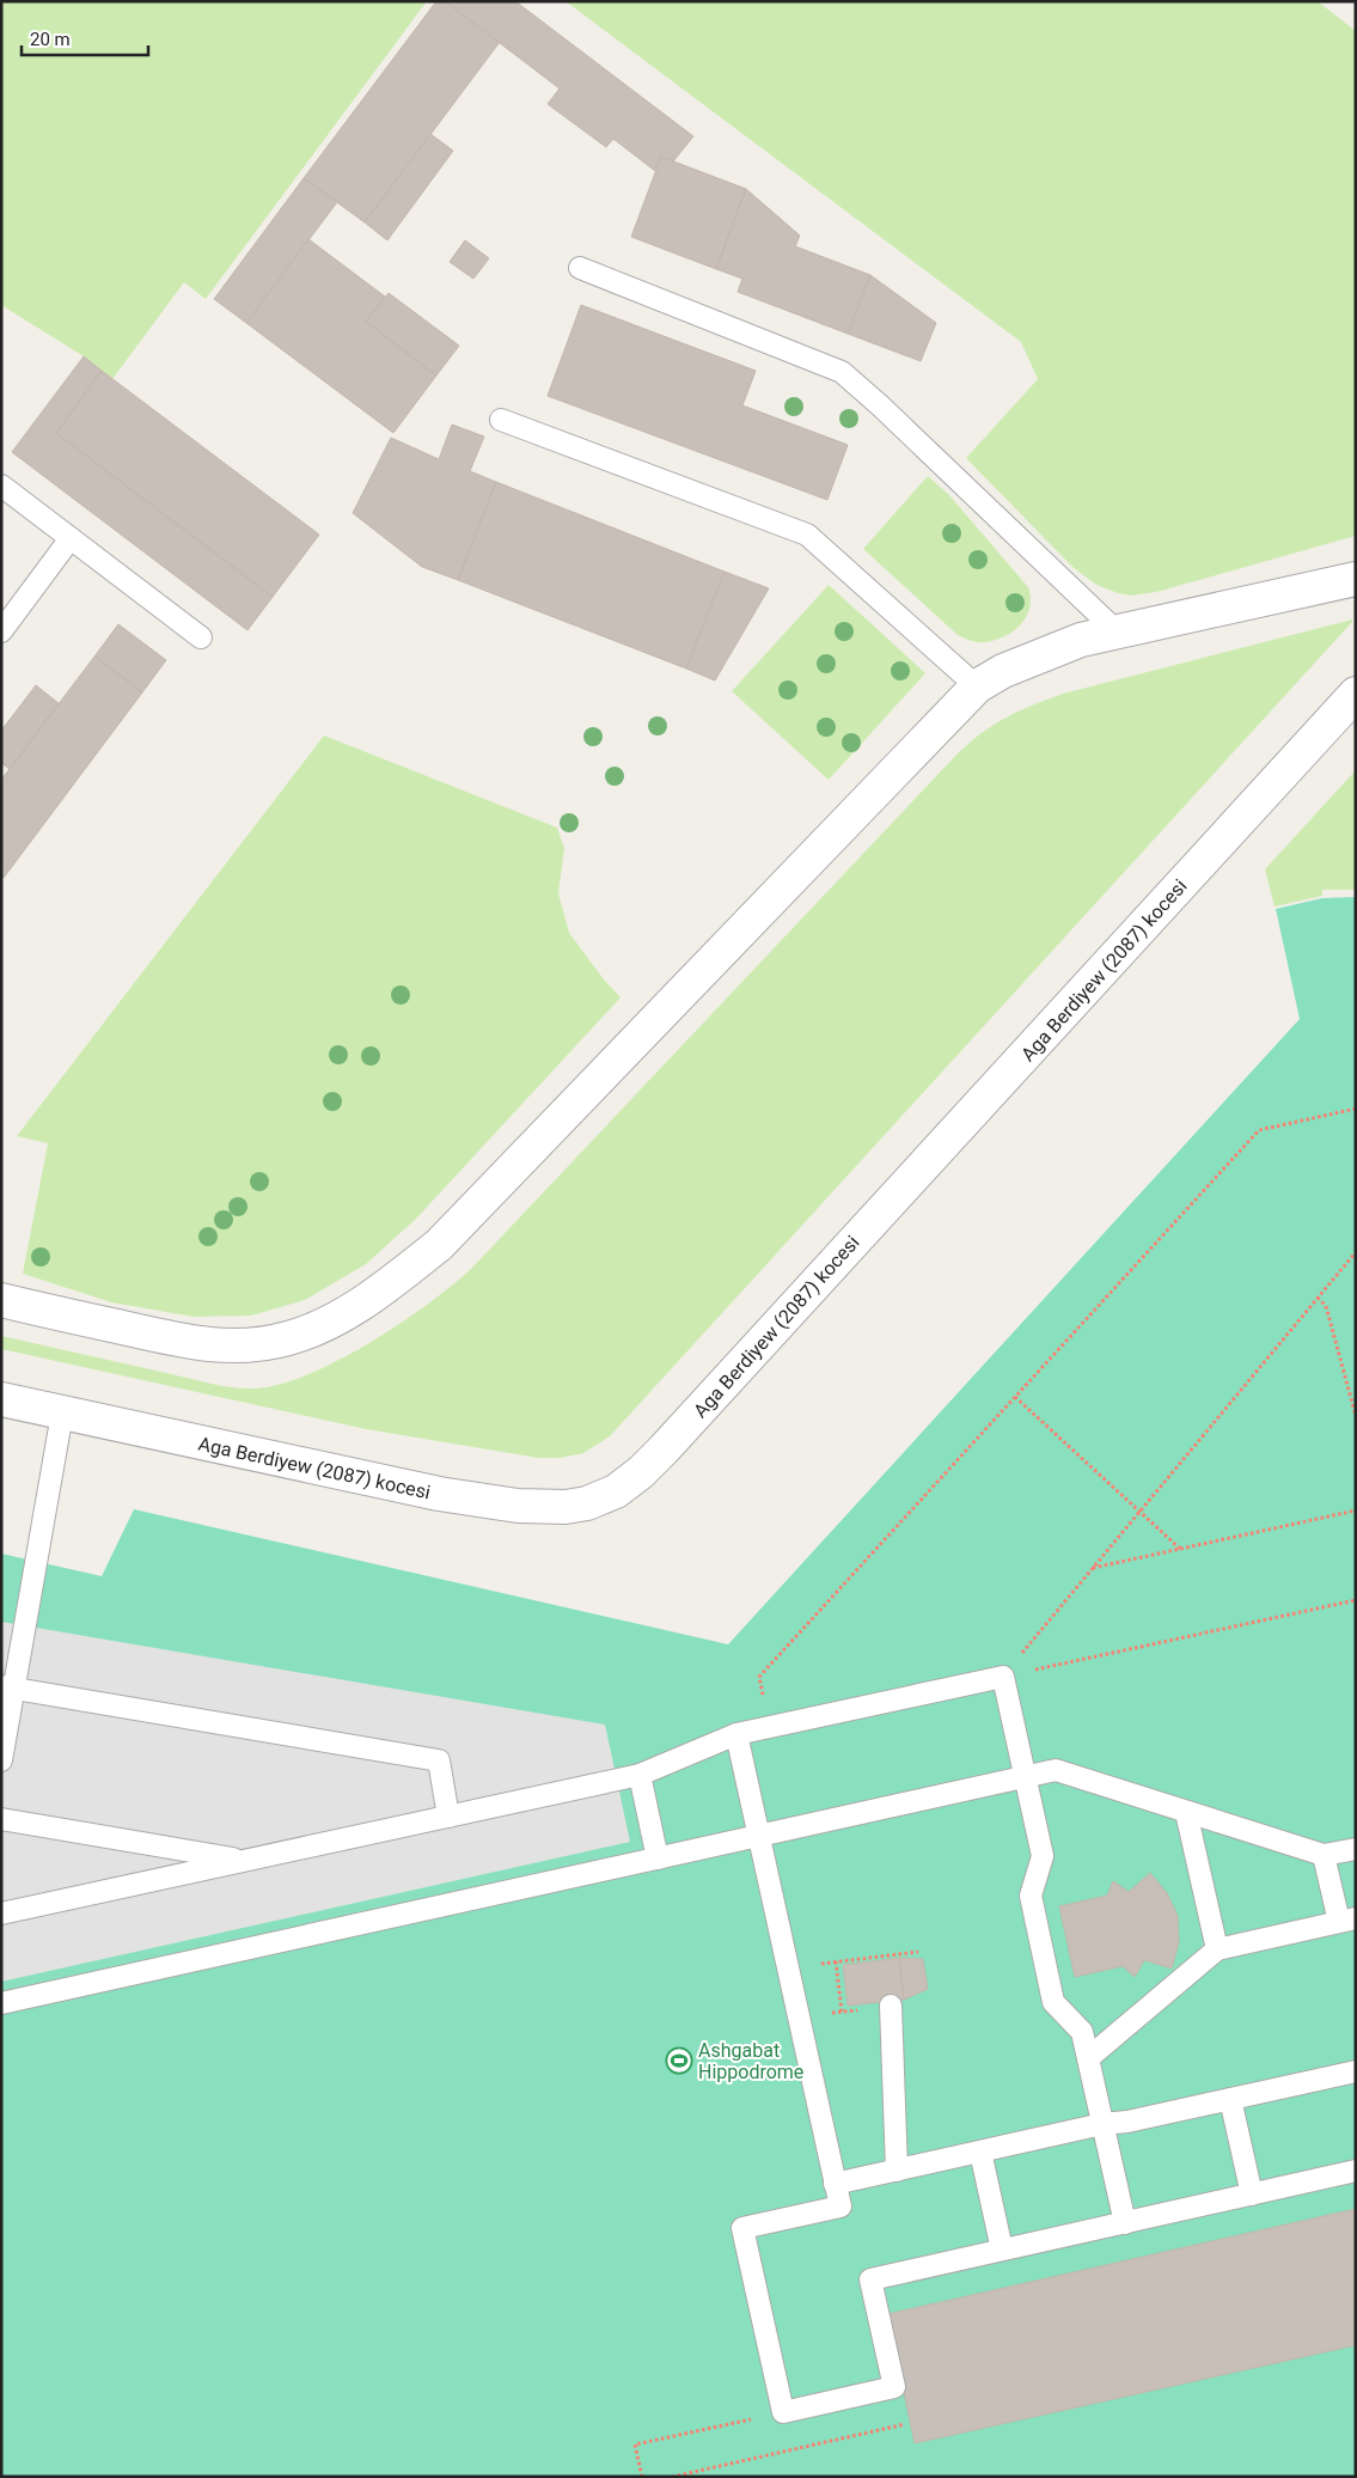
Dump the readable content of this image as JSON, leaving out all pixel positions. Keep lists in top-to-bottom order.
{
  "streets": {
    "street": ["Aga Berdiyew (2087) kocesi"]
  },
  "places": {
    "sports": ["Ashgabat Hippodrome"]
  },
  "scale_bar": "20 m"
}
